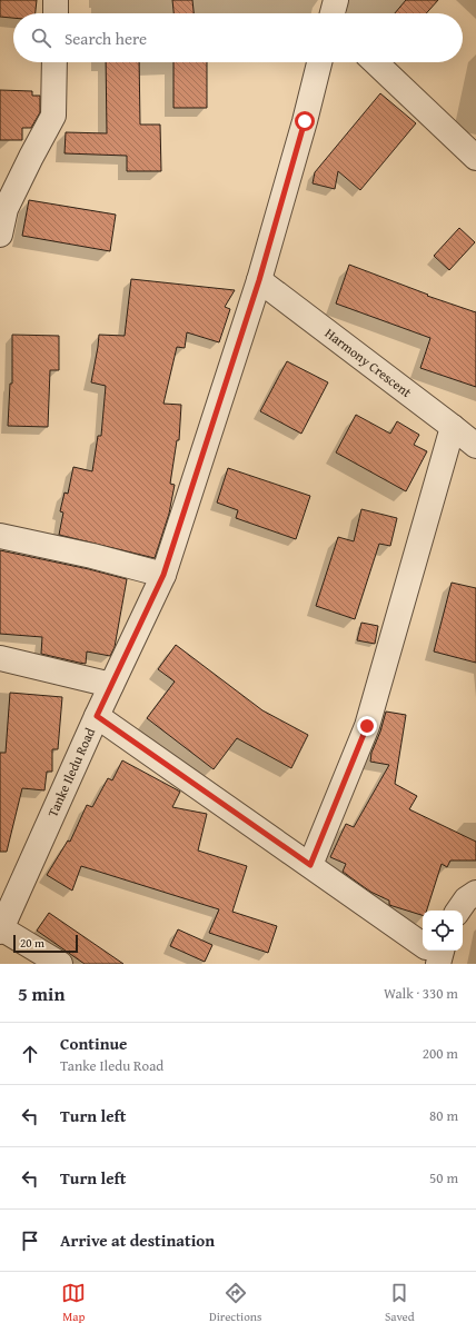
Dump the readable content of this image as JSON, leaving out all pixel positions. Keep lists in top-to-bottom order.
{
  "streets": {
    "street": ["Harmony Crescent", "Tanke Iledu Road"]
  },
  "crossings": [
    ["Harmony Crescent", "Tanke Iledu Road"]
  ],
  "scale_bar": "20 m",
  "page": {
    "search": "Search here",
    "scale": "20 m",
    "heading": ["5 min", "Walk · 330 m"],
    "list": [
      ["Continue", "Tanke Iledu Road", "200 m"],
      ["Turn left", "80 m"],
      ["Turn left", "50 m"],
      "Arrive at destination"
    ],
    "nav": ["Map", "Directions", "Saved"]
  }
}
